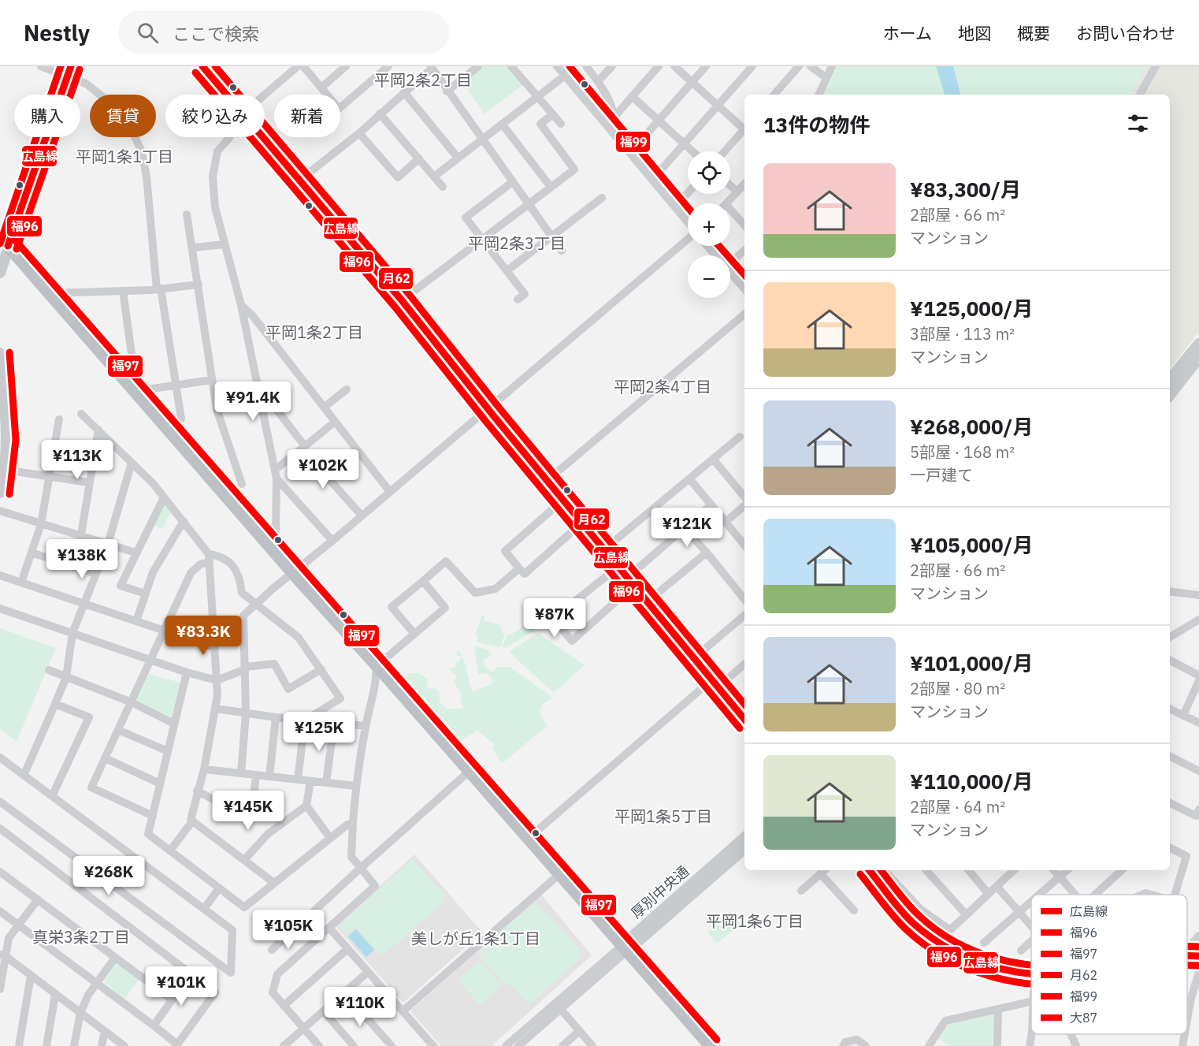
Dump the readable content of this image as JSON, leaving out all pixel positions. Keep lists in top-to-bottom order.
{
  "streets": {
    "main road": ["厚別中央通"]
  },
  "districts": [
    "平岡2条2丁目",
    "平岡1条1丁目",
    "平岡2条3丁目",
    "平岡1条2丁目",
    "平岡2条4丁目",
    "平岡1条5丁目",
    "平岡1条6丁目",
    "真栄3条2丁目",
    "美しが丘1条1丁目"
  ],
  "lines": [
    "transit line 広島線",
    "transit line 月62",
    "transit line 福99",
    "transit line 大87",
    "transit line 福96",
    "transit line 福97"
  ],
  "legend": [
    "広島線",
    "福96",
    "福97",
    "月62",
    "福99",
    "大87"
  ],
  "page": {
    "header": "Nestly",
    "search": "ここで検索",
    "nav": [
      "ホーム",
      "地図",
      "概要",
      "お問い合わせ"
    ],
    "chip": [
      "購入",
      "賃貸",
      "絞り込み",
      "新着"
    ],
    "heading": "13件の物件",
    "map_buttons": ["+", "−"],
    "list": [
      {
        "name": "¥83,300/月",
        "note": "2部屋 · 66 m² · マンション"
      },
      {
        "name": "¥125,000/月",
        "note": "3部屋 · 113 m² · マンション"
      },
      {
        "name": "¥268,000/月",
        "note": "5部屋 · 168 m² · 一戸建て"
      },
      {
        "name": "¥105,000/月",
        "note": "2部屋 · 66 m² · マンション"
      },
      {
        "name": "¥101,000/月",
        "note": "2部屋 · 80 m² · マンション"
      },
      {
        "name": "¥110,000/月",
        "note": "2部屋 · 64 m² · マンション"
      }
    ],
    "price": [
      "¥91.4K",
      "¥113K",
      "¥102K",
      "¥121K",
      "¥138K",
      "¥87K",
      "¥83.3K",
      "¥125K",
      "¥145K",
      "¥268K",
      "¥105K",
      "¥101K",
      "¥110K"
    ]
  }
}
